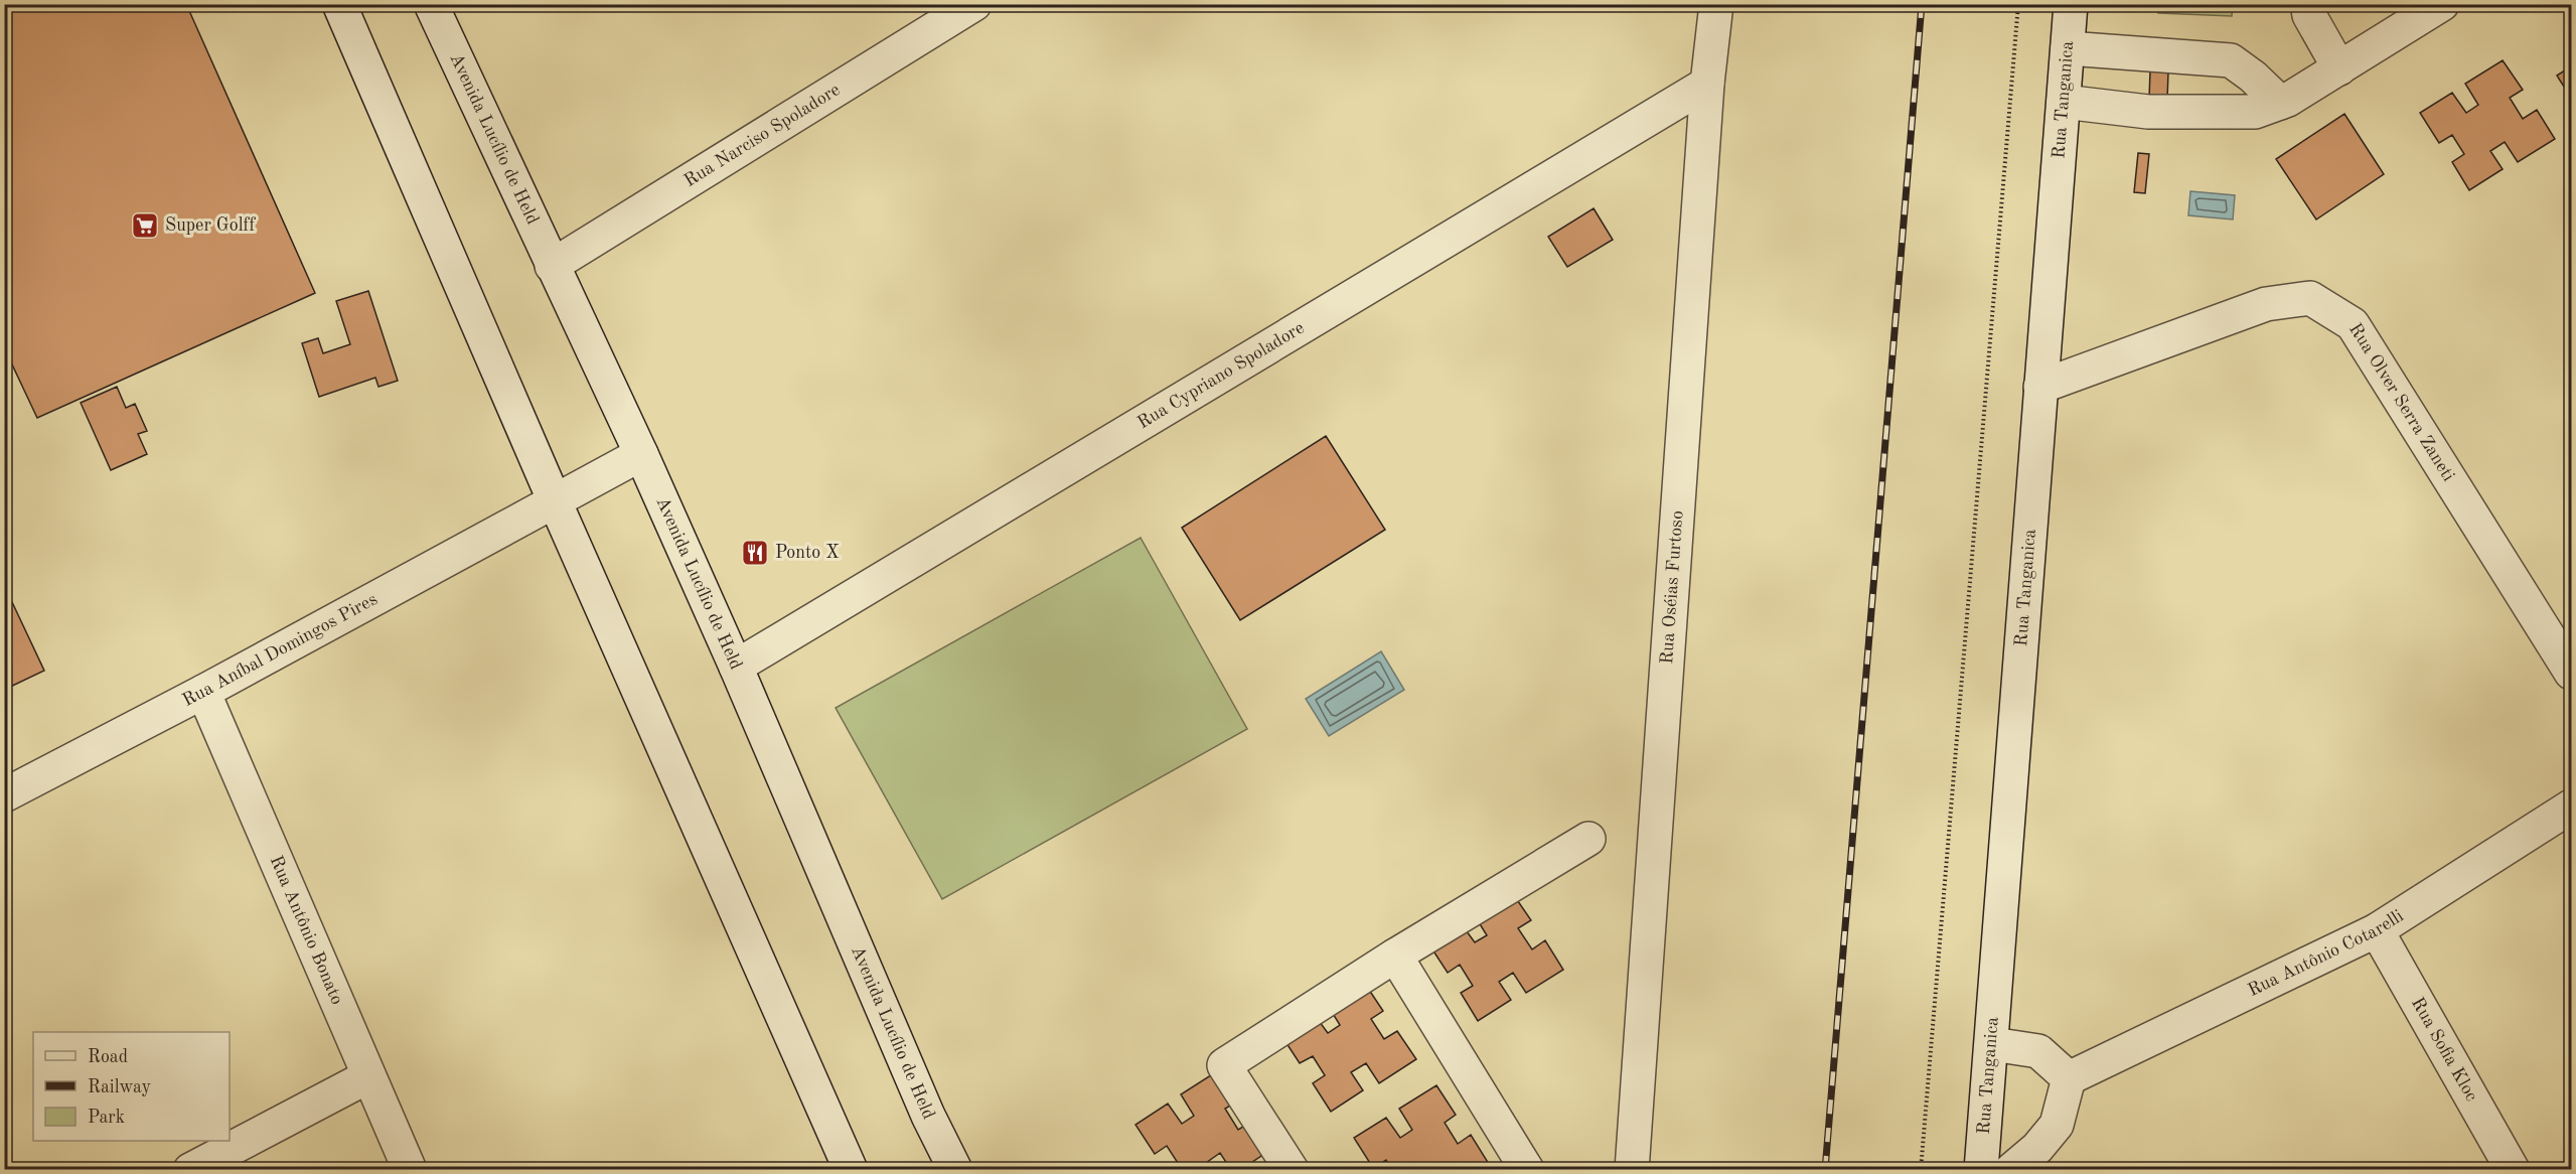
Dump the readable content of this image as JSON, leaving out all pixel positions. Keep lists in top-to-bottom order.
{
  "streets": {
    "street": [
      "Rua Tanganica",
      "Rua Narciso Spoladore",
      "Avenida Lucílio de Held",
      "Rua Cypriano Spoladore",
      "Rua Olver Serra Zaneti",
      "Rua Oséias Furtoso",
      "Rua Aníbal Domingos Pires",
      "Rua Antônio Bonato",
      "Rua Antônio Cotarelli",
      "Rua Sofia Kloc"
    ]
  },
  "crossings": [
    ["Rua Tanganica", "Rua Olver Serra Zaneti"],
    ["Rua Narciso Spoladore", "Avenida Lucílio de Held"],
    ["Avenida Lucílio de Held", "Rua Cypriano Spoladore"],
    ["Avenida Lucílio de Held", "Rua Aníbal Domingos Pires"],
    ["Rua Cypriano Spoladore", "Rua Oséias Furtoso"],
    ["Rua Aníbal Domingos Pires", "Rua Antônio Bonato"],
    ["Rua Antônio Cotarelli", "Rua Sofia Kloc"]
  ],
  "places": {
    "supermarket": ["Super Golff"],
    "restaurant": ["Ponto X"]
  },
  "legend": ["Road", "Railway", "Park"]
}
